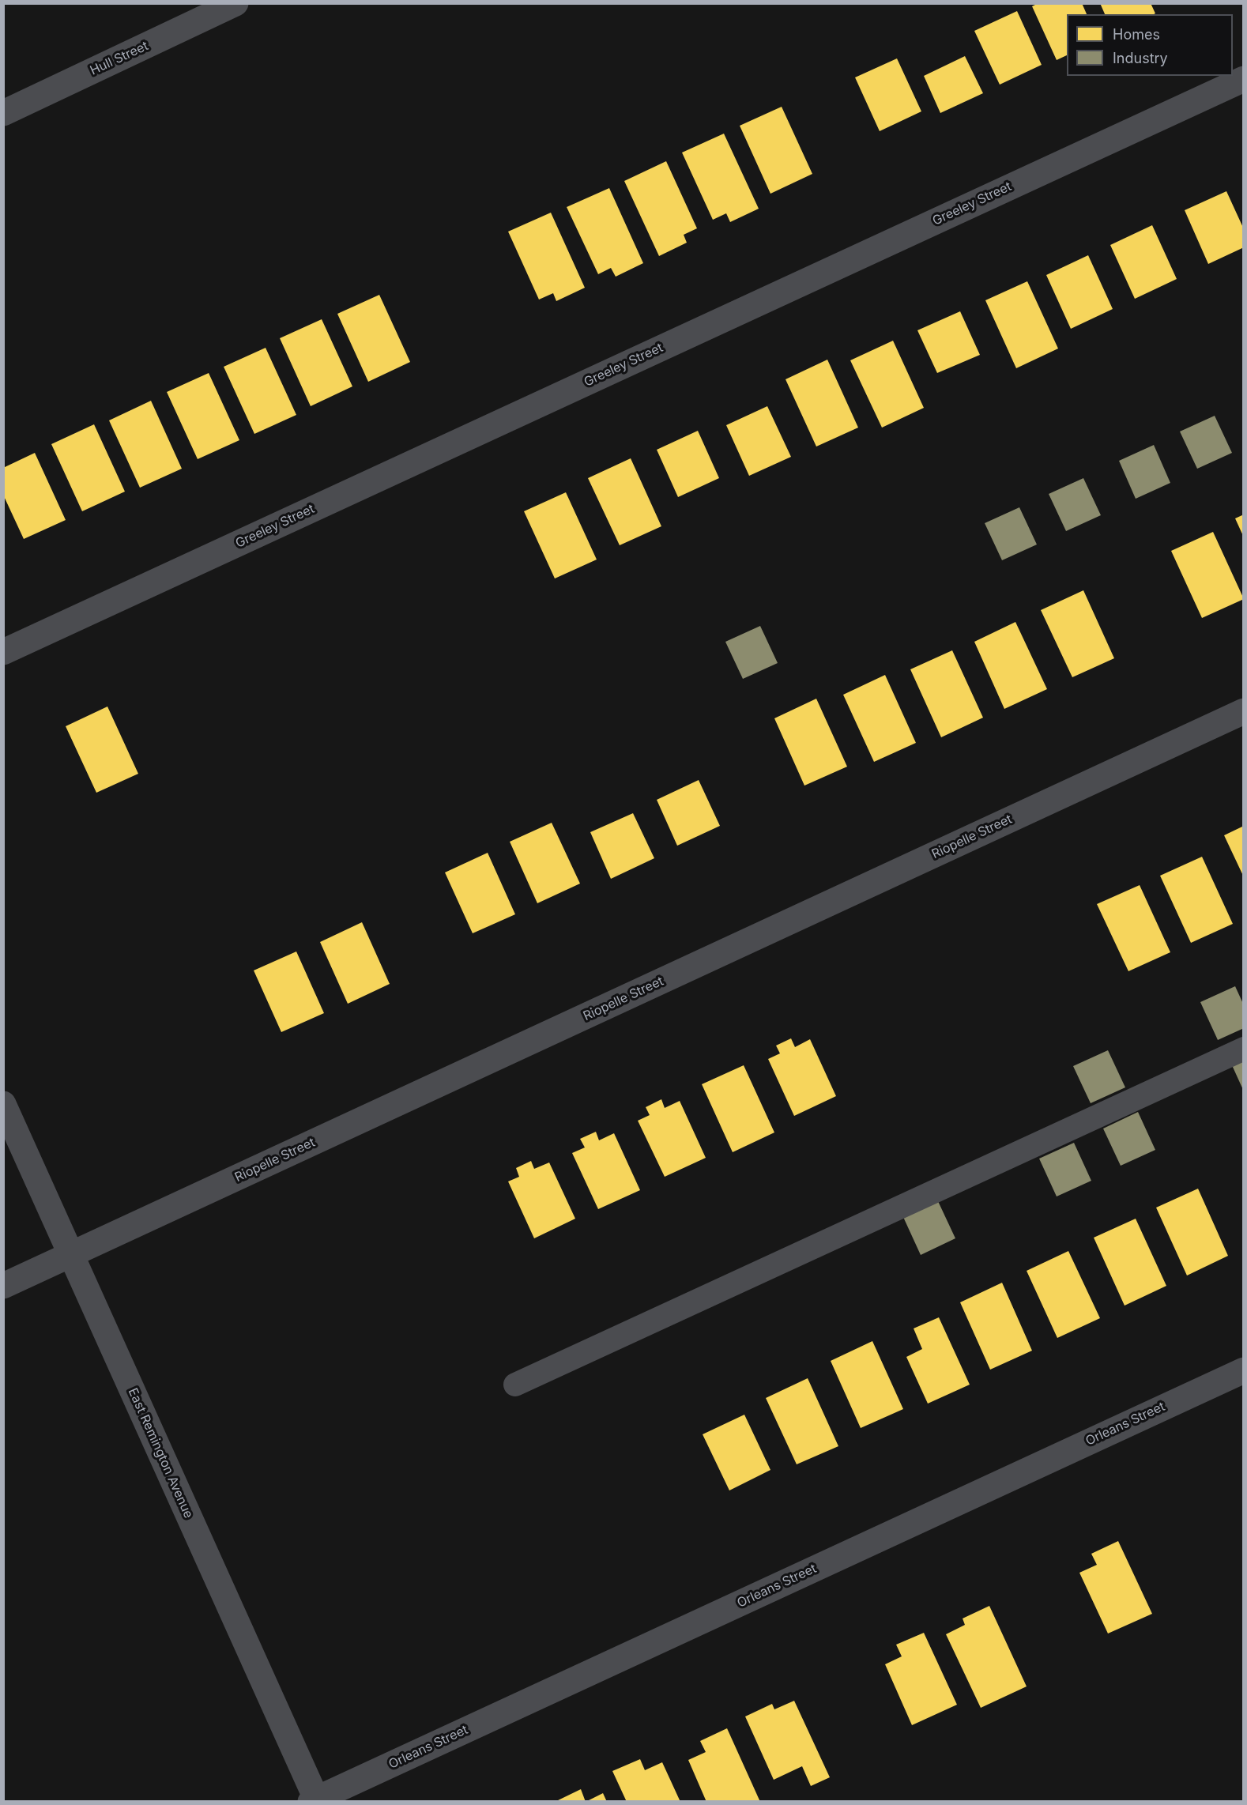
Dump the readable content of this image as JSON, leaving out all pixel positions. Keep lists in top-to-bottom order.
{
  "streets": {
    "street": [
      "Hull Street",
      "Greeley Street",
      "Riopelle Street",
      "Orleans Street",
      "East Remington Avenue"
    ]
  },
  "crossings": [
    ["Riopelle Street", "East Remington Avenue"],
    ["Orleans Street", "East Remington Avenue"]
  ],
  "legend": ["Homes", "Industry"]
}
